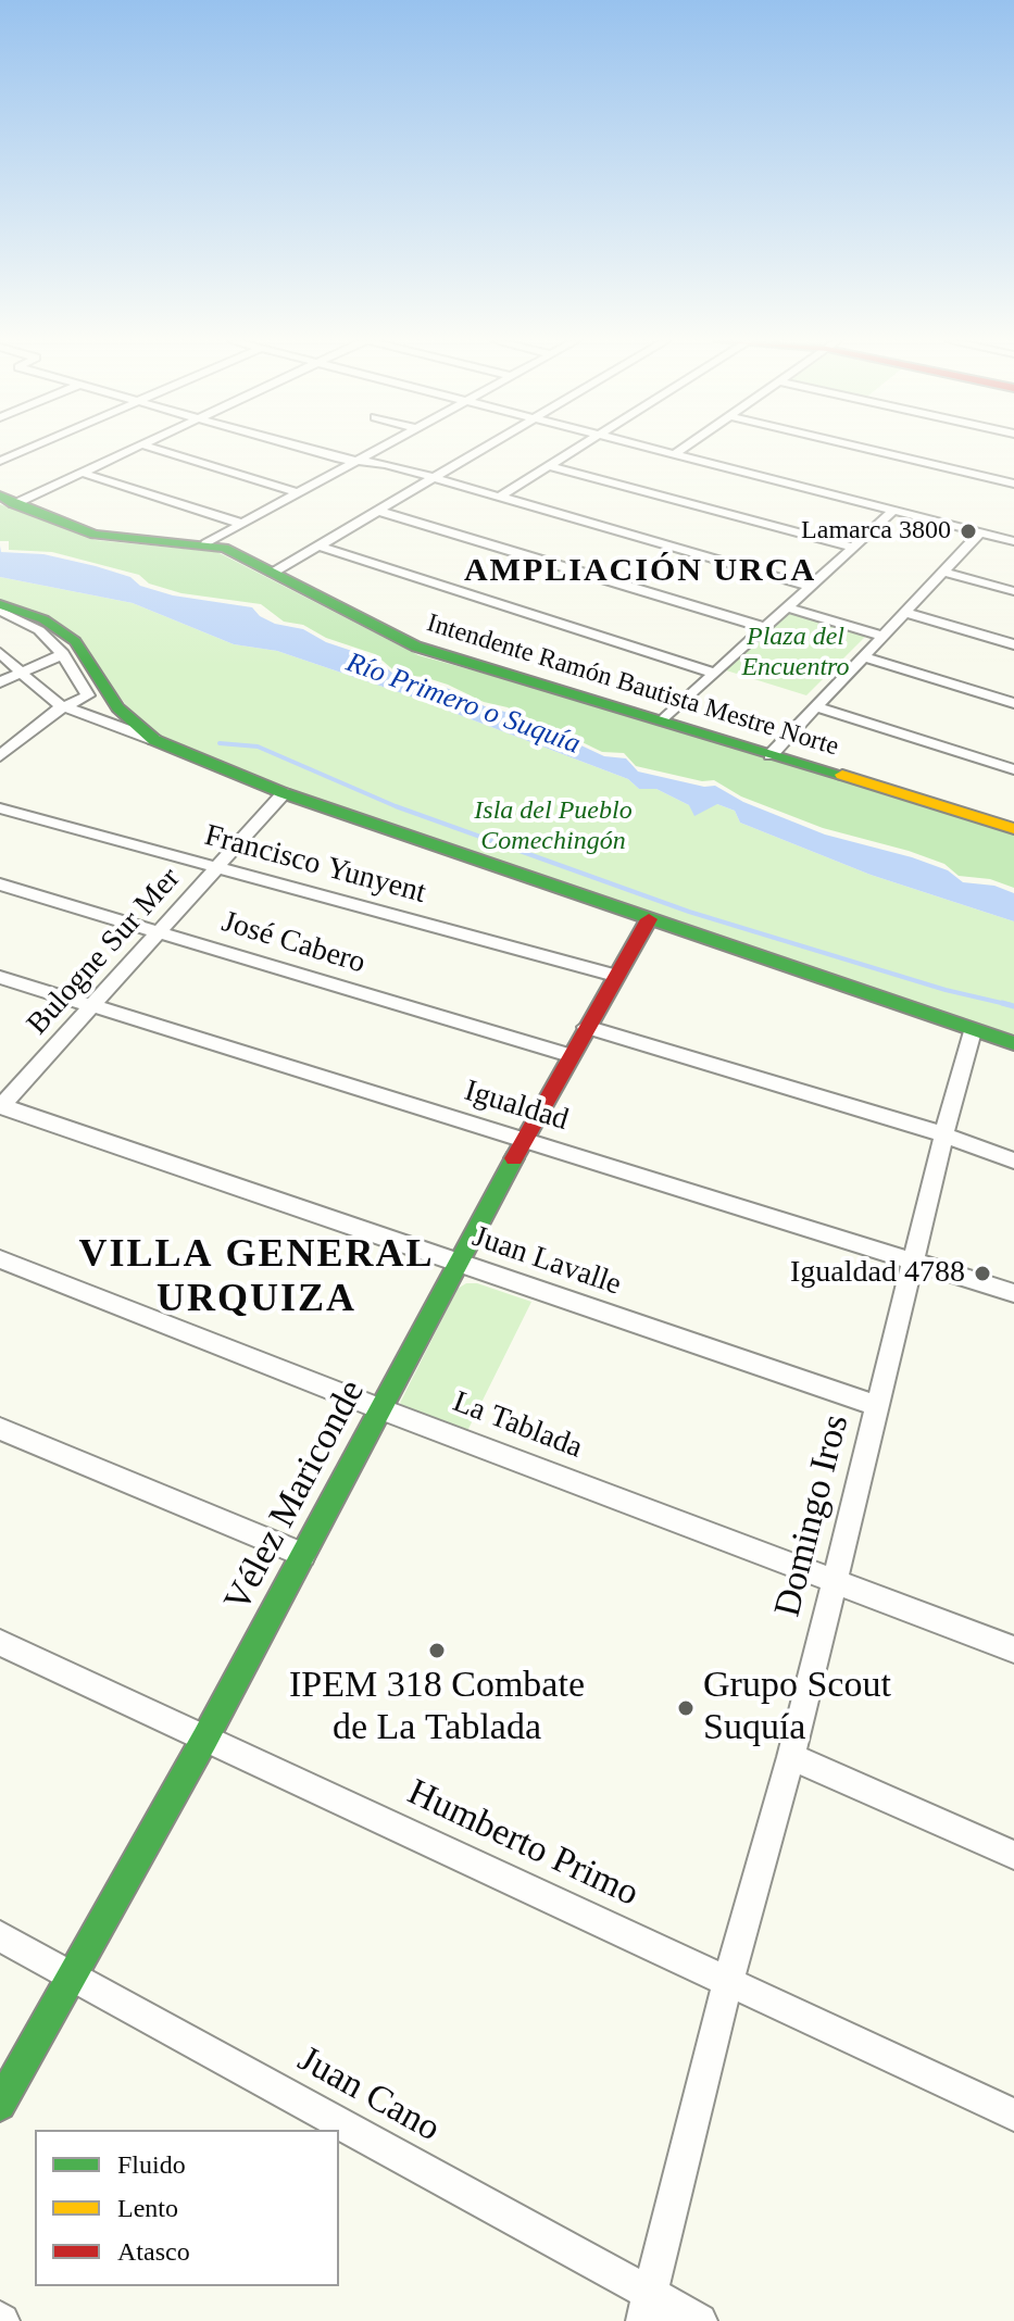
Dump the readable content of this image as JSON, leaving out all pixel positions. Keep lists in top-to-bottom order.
{
  "streets": {
    "main road": ["Intendente Ramón Bautista Mestre Norte", "Vélez Mariconde"],
    "street": [
      "Francisco Yunyent",
      "José Cabero",
      "Bulogne Sur Mer",
      "Igualdad",
      "Juan Lavalle",
      "La Tablada",
      "Domingo Iros",
      "Humberto Primo",
      "Juan Cano"
    ]
  },
  "crossings": [
    ["Francisco Yunyent", "Bulogne Sur Mer"],
    ["Francisco Yunyent", "Vélez Mariconde"],
    ["José Cabero", "Bulogne Sur Mer"],
    ["José Cabero", "Vélez Mariconde"],
    ["Bulogne Sur Mer", "Igualdad"],
    ["Bulogne Sur Mer", "Juan Lavalle"],
    ["Igualdad", "Vélez Mariconde"],
    ["Igualdad", "Domingo Iros"],
    ["Juan Lavalle", "Vélez Mariconde"],
    ["Juan Lavalle", "Domingo Iros"],
    ["La Tablada", "Vélez Mariconde"],
    ["La Tablada", "Domingo Iros"],
    ["Vélez Mariconde", "Humberto Primo"],
    ["Vélez Mariconde", "Juan Cano"],
    ["Domingo Iros", "Humberto Primo"],
    ["Domingo Iros", "Juan Cano"]
  ],
  "districts": ["AMPLIACIÓN URCA", "VILLA GENERAL URQUIZA"],
  "water": ["Río Primero o Suquía"],
  "parks": ["Plaza del Encuentro", "Isla del Pueblo Comechingón"],
  "places": [
    "Lamarca 3800",
    "Igualdad 4788",
    "IPEM 318 Combate de La Tablada",
    "Grupo Scout Suquía"
  ],
  "legend": ["Fluido", "Lento", "Atasco"]
}
